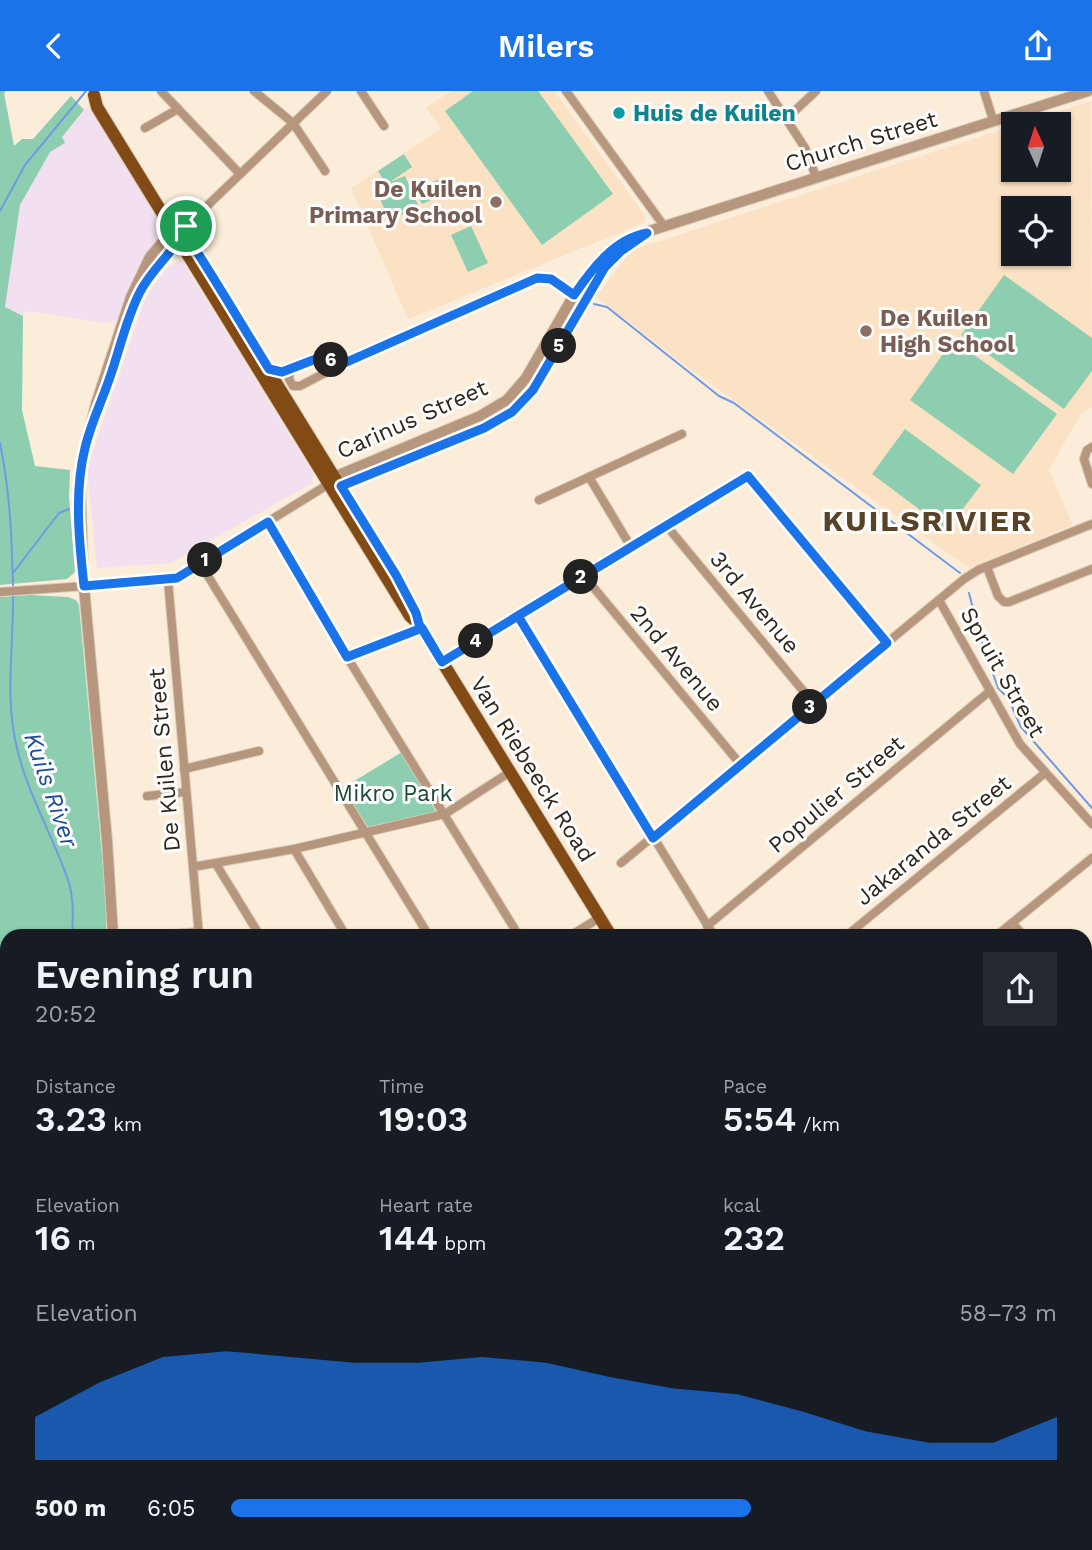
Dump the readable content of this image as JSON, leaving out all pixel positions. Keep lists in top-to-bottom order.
{
  "streets": {
    "main road": ["Van Riebeeck Road"],
    "street": [
      "Church Street",
      "Carinus Street",
      "3rd Avenue",
      "2nd Avenue",
      "Spruit Street",
      "De Kuilen Street",
      "Populier Street",
      "Jakaranda Street"
    ]
  },
  "crossings": [
    ["Church Street", "Carinus Street"],
    ["Carinus Street", "De Kuilen Street"],
    ["Carinus Street", "Van Riebeeck Road"],
    ["Spruit Street", "Populier Street"],
    ["Spruit Street", "Jakaranda Street"]
  ],
  "districts": ["KUILSRIVIER"],
  "water": ["Kuils River"],
  "parks": ["Mikro Park"],
  "places": ["Huis de Kuilen", "De Kuilen Primary School", "De Kuilen High School"],
  "north": "top",
  "page": {
    "header": "Milers",
    "pins": [
      "5",
      "6",
      "1",
      "2",
      "4",
      "3"
    ],
    "heading": ["Evening run", "20:52"],
    "stats": [
      ["Distance", "3.23 km"],
      ["Time", "19:03"],
      ["Pace", "5:54 /km"],
      ["Elevation", "16 m"],
      ["Heart rate", "144 bpm"],
      ["kcal", "232"]
    ],
    "chart": ["Elevation", "58–73 m"],
    "list": [
      {
        "name": "500 m",
        "note": "6:05"
      }
    ]
  }
}
